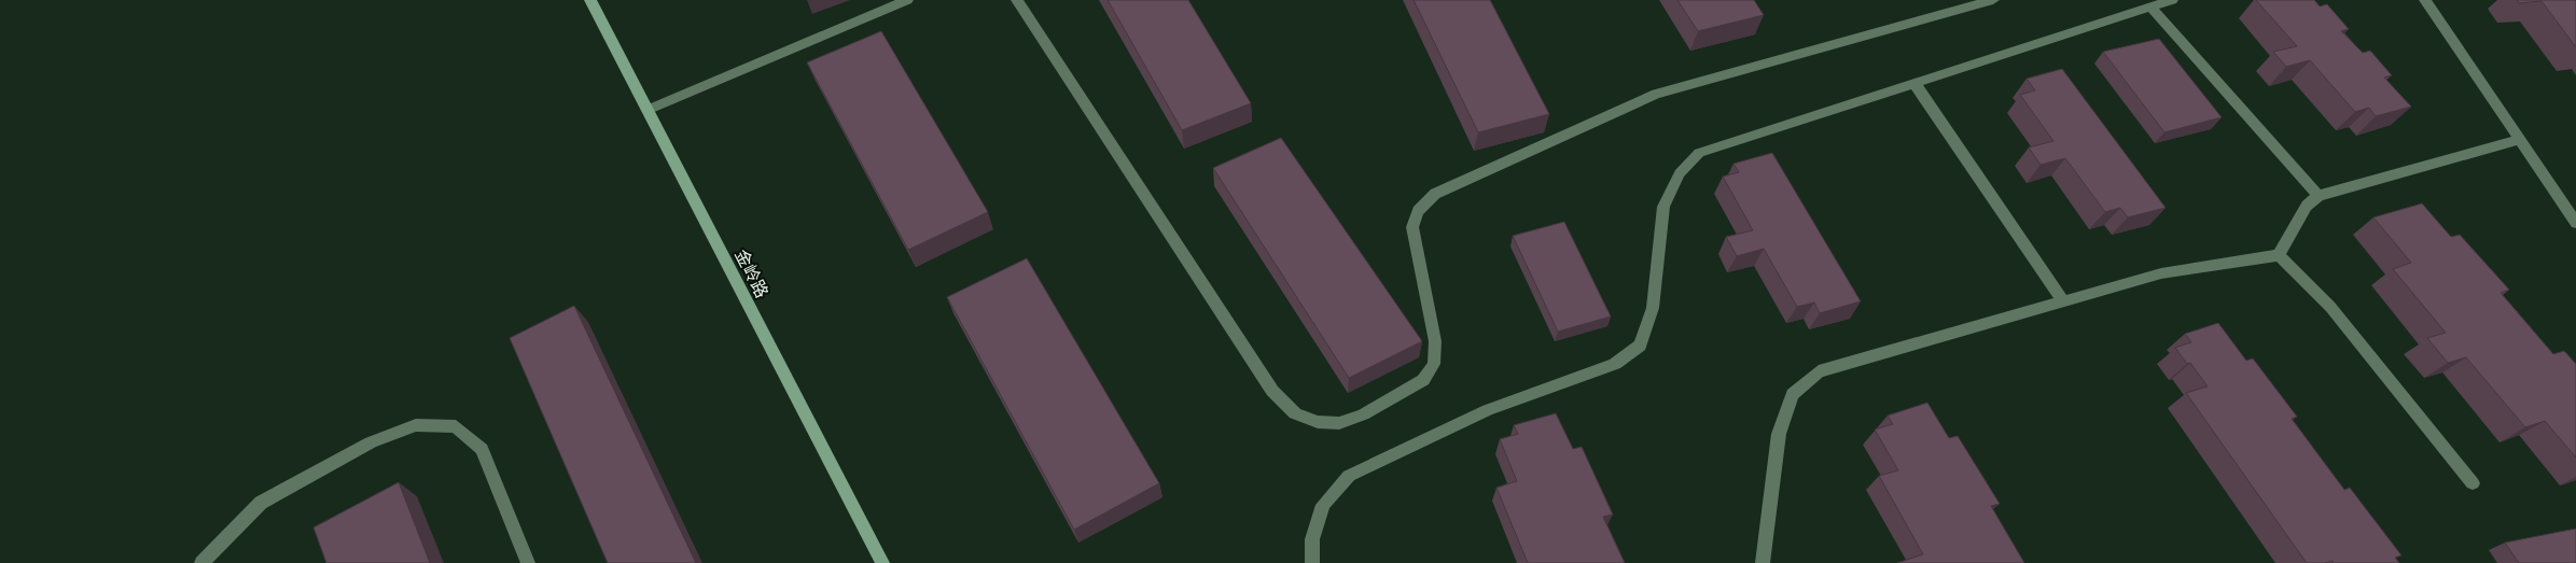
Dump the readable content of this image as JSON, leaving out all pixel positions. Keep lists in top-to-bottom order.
{
  "streets": {
    "street": ["金岭路"]
  }
}
